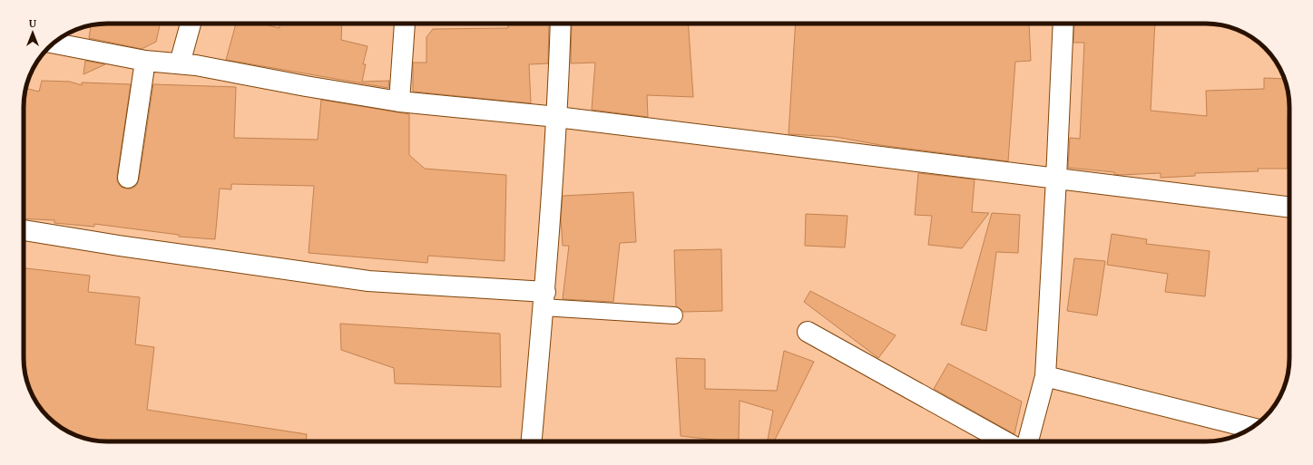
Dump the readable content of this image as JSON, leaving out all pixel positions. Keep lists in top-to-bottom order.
{
  "north": "top"
}
